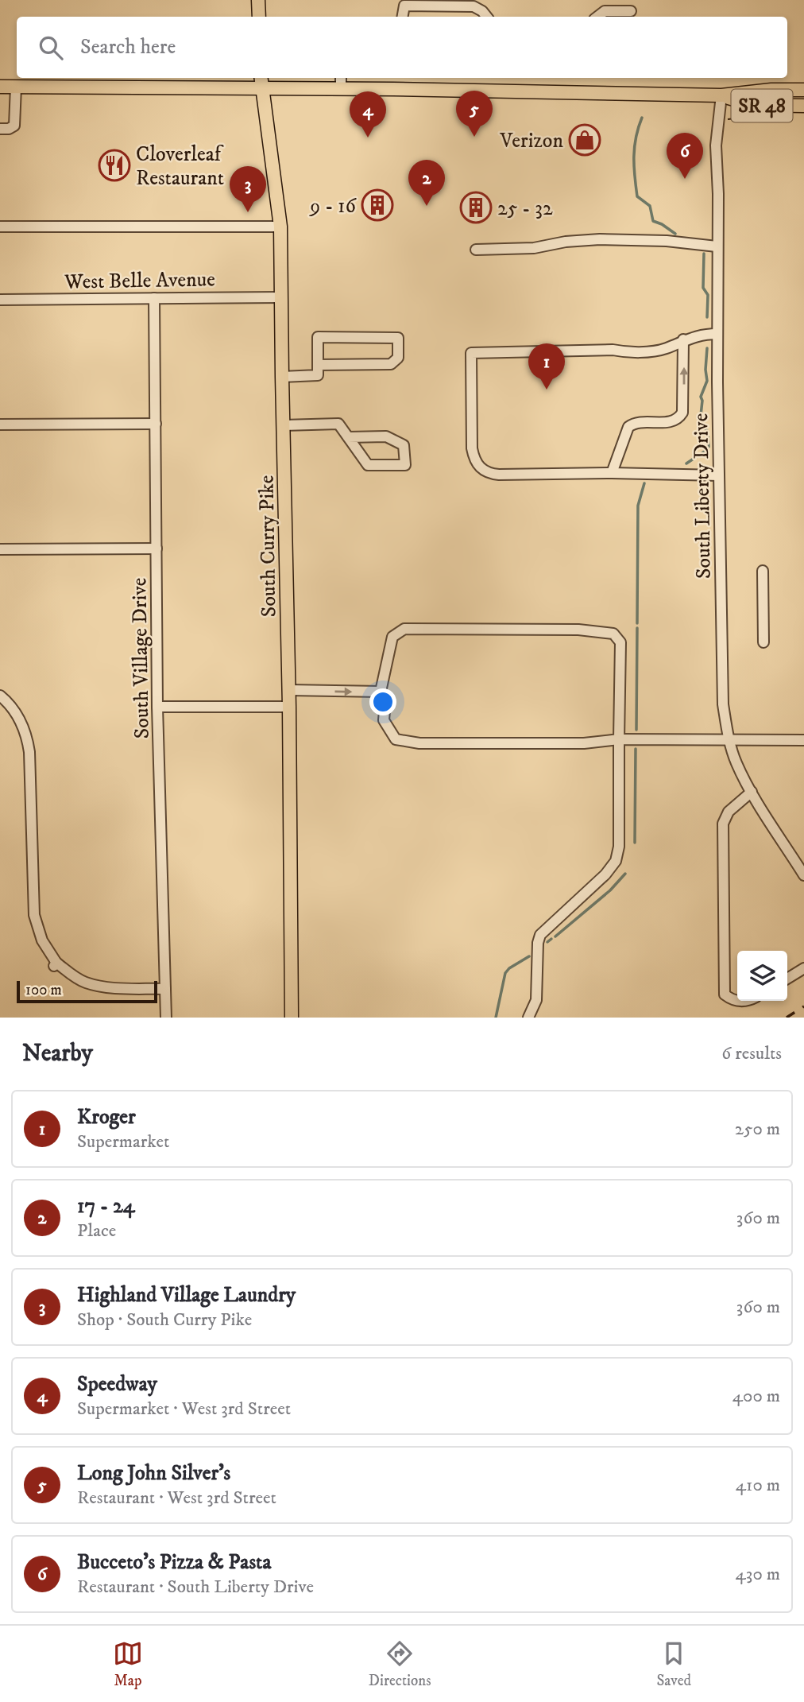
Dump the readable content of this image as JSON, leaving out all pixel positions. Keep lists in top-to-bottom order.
{
  "streets": {
    "main road": ["SR 48", "South Curry Pike"],
    "street": ["West Belle Avenue", "South Liberty Drive", "South Village Drive"]
  },
  "crossings": [
    ["SR 48", "South Liberty Drive"],
    ["SR 48", "South Curry Pike"],
    ["West Belle Avenue", "South Curry Pike"],
    ["West Belle Avenue", "South Village Drive"]
  ],
  "places": {
    "shop": ["Verizon"],
    "restaurant": ["Cloverleaf Restaurant"],
    "building": ["9 - 16", "25 - 32"]
  },
  "scale_bar": "100 m",
  "page": {
    "search": "Search here",
    "pins": [
      "5",
      "4",
      "6",
      "2",
      "3",
      "1"
    ],
    "scale": "100 m",
    "heading": ["Nearby", "6 results"],
    "list": [
      {
        "mark": "1",
        "name": "Kroger",
        "note": "Supermarket",
        "value": "250 m"
      },
      {
        "mark": "2",
        "name": "17 - 24",
        "note": "Place",
        "value": "360 m"
      },
      {
        "mark": "3",
        "name": "Highland Village Laundry",
        "note": "Shop · South Curry Pike",
        "value": "360 m"
      },
      {
        "mark": "4",
        "name": "Speedway",
        "note": "Supermarket · West 3rd Street",
        "value": "400 m"
      },
      {
        "mark": "5",
        "name": "Long John Silver's",
        "note": "Restaurant · West 3rd Street",
        "value": "410 m"
      },
      {
        "mark": "6",
        "name": "Bucceto's Pizza & Pasta",
        "note": "Restaurant · South Liberty Drive",
        "value": "430 m"
      }
    ],
    "nav": ["Map", "Directions", "Saved"]
  }
}
